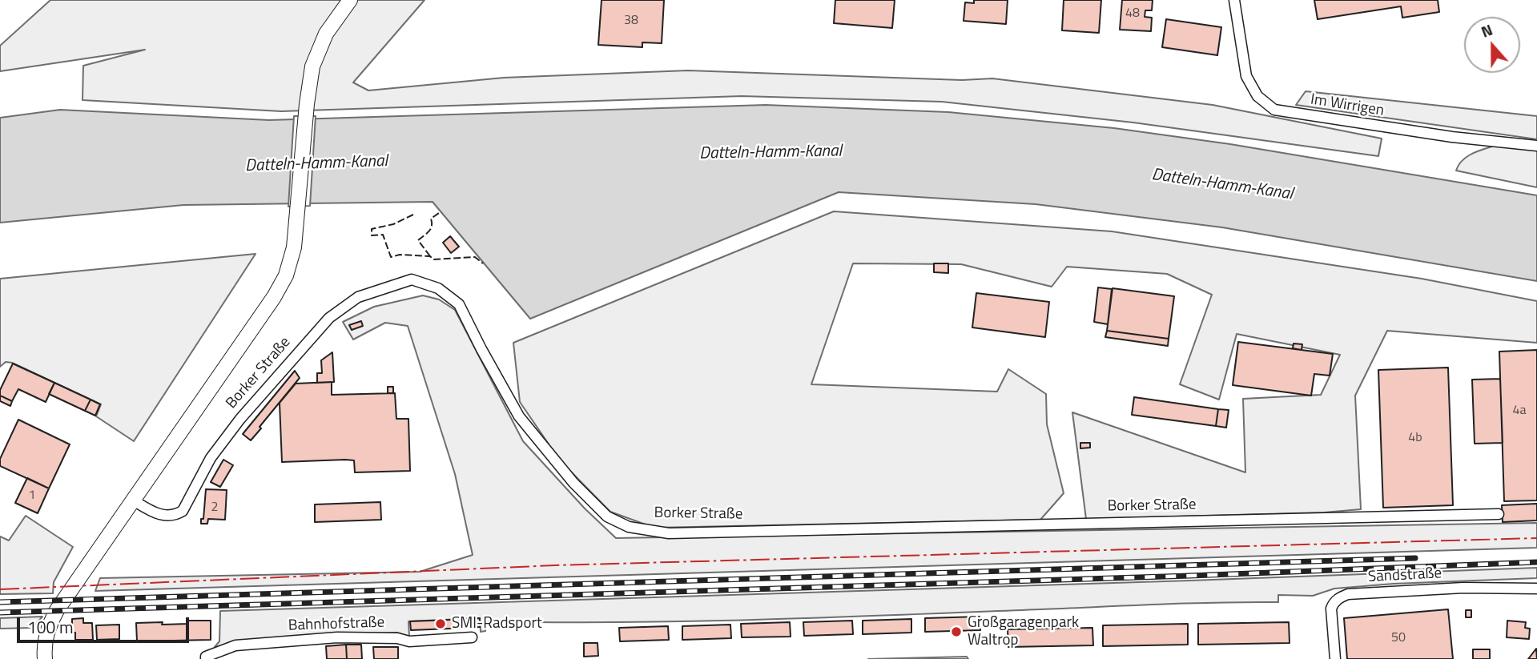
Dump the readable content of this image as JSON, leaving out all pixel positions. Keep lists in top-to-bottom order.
{
  "streets": {
    "street": [
      "Im Wirrigen",
      "Borker Straße",
      "Sandstraße",
      "Bahnhofstraße"
    ]
  },
  "water": ["Datteln-Hamm-Kanal"],
  "places": ["SMI-Radsport", "Großgaragenpark Waltrop"],
  "house_numbers": [
    "48",
    "38",
    "4a",
    "4b",
    "1",
    "2",
    "50"
  ],
  "scale_bar": "100 m",
  "north": "top"
}
